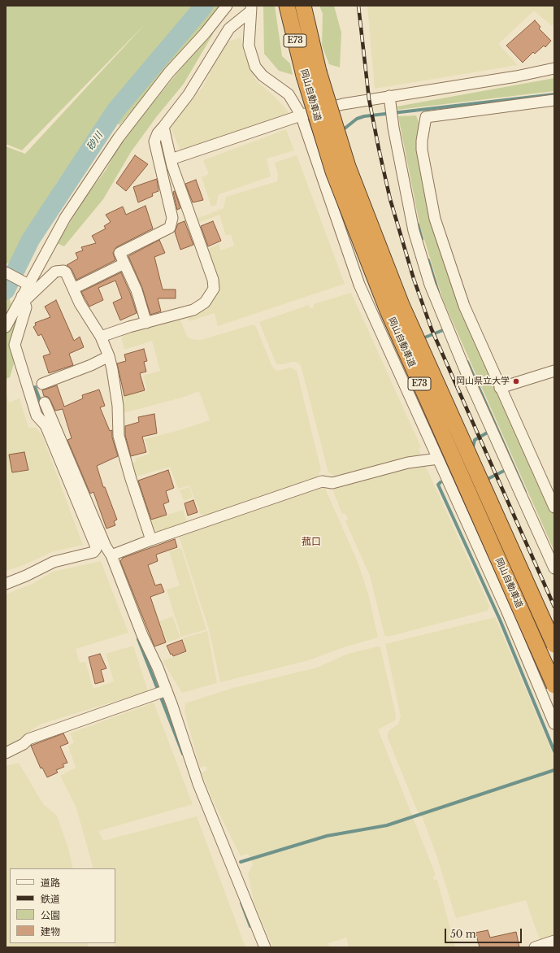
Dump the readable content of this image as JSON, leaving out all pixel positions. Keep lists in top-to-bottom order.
{
  "streets": {
    "highway": ["E73", "岡山自動車道"]
  },
  "districts": ["菰口"],
  "water": ["砂川"],
  "places": ["岡山県立大学"],
  "legend": [
    "道路",
    "鉄道",
    "公園",
    "建物"
  ],
  "scale_bar": "50 m"
}
